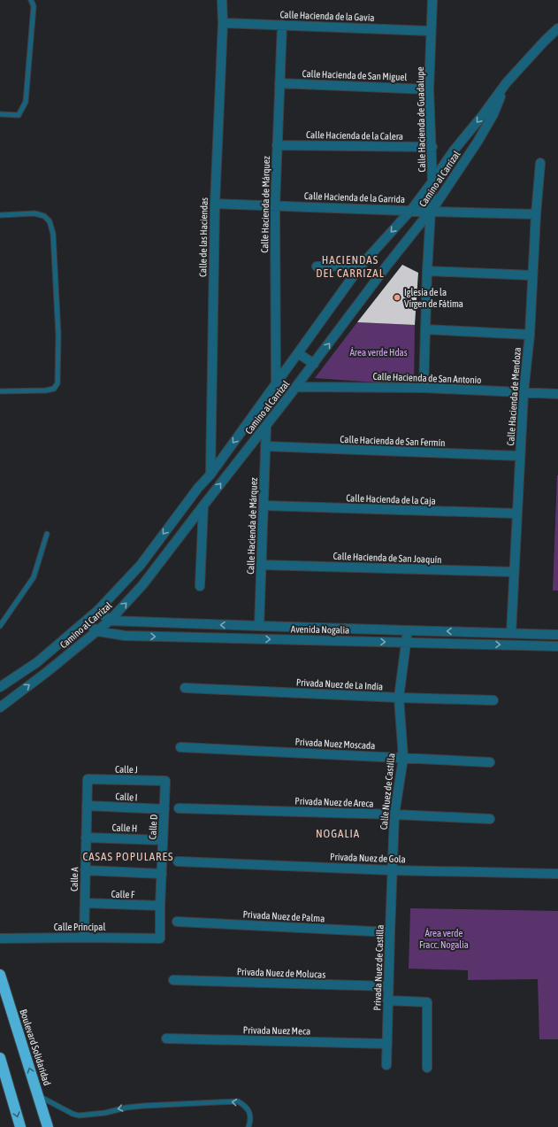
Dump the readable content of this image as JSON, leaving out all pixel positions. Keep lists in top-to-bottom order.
{
  "streets": {
    "highway": ["Boulevard Solidaridad"],
    "street": [
      "Calle Hacienda de la Gavia",
      "Calle Hacienda de San Miguel",
      "Calle Hacienda de Guadalupe",
      "Calle Hacienda de la Calera",
      "Camino al Carrizal",
      "Calle Hacienda de la Garrida",
      "Calle Hacienda de Márquez",
      "Calle de las Haciendas",
      "Calle Hacienda de San Antonio",
      "Calle Hacienda de Mendoza",
      "Calle Hacienda de San Fermín",
      "Calle Hacienda de la Caja",
      "Calle Hacienda de San Joaquín",
      "Avenida Nogalia",
      "Privada Nuez de La India",
      "Privada Nuez Moscada",
      "Calle J",
      "Calle Nuez de Castilla",
      "Calle I",
      "Privada Nuez de Areca",
      "Calle D",
      "Calle H",
      "Privada Nuez de Gola",
      "Calle A",
      "Calle F",
      "Privada Nuez de Palma",
      "Calle Principal",
      "Privada Nuez de Castilla",
      "Privada Nuez de Molucas",
      "Privada Nuez Meca"
    ]
  },
  "crossings": [
    ["Calle Hacienda de la Gavia", "Calle Hacienda de Guadalupe"],
    ["Calle Hacienda de la Gavia", "Calle Hacienda de Márquez"],
    ["Calle Hacienda de la Gavia", "Calle de las Haciendas"],
    ["Calle Hacienda de San Miguel", "Calle Hacienda de Guadalupe"],
    ["Calle Hacienda de San Miguel", "Calle Hacienda de Márquez"],
    ["Calle Hacienda de Guadalupe", "Calle Hacienda de la Calera"],
    ["Calle Hacienda de Guadalupe", "Camino al Carrizal"],
    ["Calle Hacienda de Guadalupe", "Calle Hacienda de la Garrida"],
    ["Calle Hacienda de Guadalupe", "Calle Hacienda de San Antonio"],
    ["Calle Hacienda de la Calera", "Calle Hacienda de Márquez"],
    ["Camino al Carrizal", "Calle Hacienda de la Garrida"],
    ["Camino al Carrizal", "Calle Hacienda de Márquez"],
    ["Camino al Carrizal", "Calle de las Haciendas"],
    ["Camino al Carrizal", "Calle Hacienda de San Antonio"],
    ["Camino al Carrizal", "Avenida Nogalia"],
    ["Calle Hacienda de la Garrida", "Calle Hacienda de Márquez"],
    ["Calle Hacienda de la Garrida", "Calle de las Haciendas"],
    ["Calle Hacienda de la Garrida", "Calle Hacienda de Mendoza"],
    ["Calle Hacienda de Márquez", "Calle Hacienda de San Fermín"],
    ["Calle Hacienda de Márquez", "Calle Hacienda de la Caja"],
    ["Calle Hacienda de Márquez", "Calle Hacienda de San Joaquín"],
    ["Calle Hacienda de Márquez", "Avenida Nogalia"],
    ["Calle Hacienda de San Antonio", "Calle Hacienda de Mendoza"],
    ["Calle Hacienda de Mendoza", "Calle Hacienda de San Fermín"],
    ["Calle Hacienda de Mendoza", "Calle Hacienda de la Caja"],
    ["Calle Hacienda de Mendoza", "Calle Hacienda de San Joaquín"],
    ["Calle Hacienda de Mendoza", "Avenida Nogalia"],
    ["Avenida Nogalia", "Calle Nuez de Castilla"],
    ["Privada Nuez de La India", "Calle Nuez de Castilla"],
    ["Privada Nuez Moscada", "Calle Nuez de Castilla"],
    ["Calle J", "Calle D"],
    ["Calle J", "Calle A"],
    ["Calle Nuez de Castilla", "Privada Nuez de Areca"],
    ["Calle Nuez de Castilla", "Privada Nuez de Gola"],
    ["Calle Nuez de Castilla", "Privada Nuez de Castilla"],
    ["Calle I", "Calle D"],
    ["Calle I", "Calle A"],
    ["Calle D", "Calle H"],
    ["Calle D", "Calle F"],
    ["Calle D", "Calle Principal"],
    ["Calle H", "Calle A"],
    ["Privada Nuez de Gola", "Privada Nuez de Castilla"],
    ["Calle A", "Calle F"],
    ["Calle A", "Calle Principal"],
    ["Privada Nuez de Palma", "Privada Nuez de Castilla"],
    ["Privada Nuez de Castilla", "Privada Nuez de Molucas"],
    ["Privada Nuez de Castilla", "Privada Nuez Meca"]
  ],
  "districts": ["HACIENDAS DEL CARRIZAL", "NOGALIA", "CASAS POPULARES"],
  "parks": ["Área verde Hdas", "Área verde Fracc. Nogalia"],
  "places": ["Iglesia de la Virgen de Fátima"]
}
